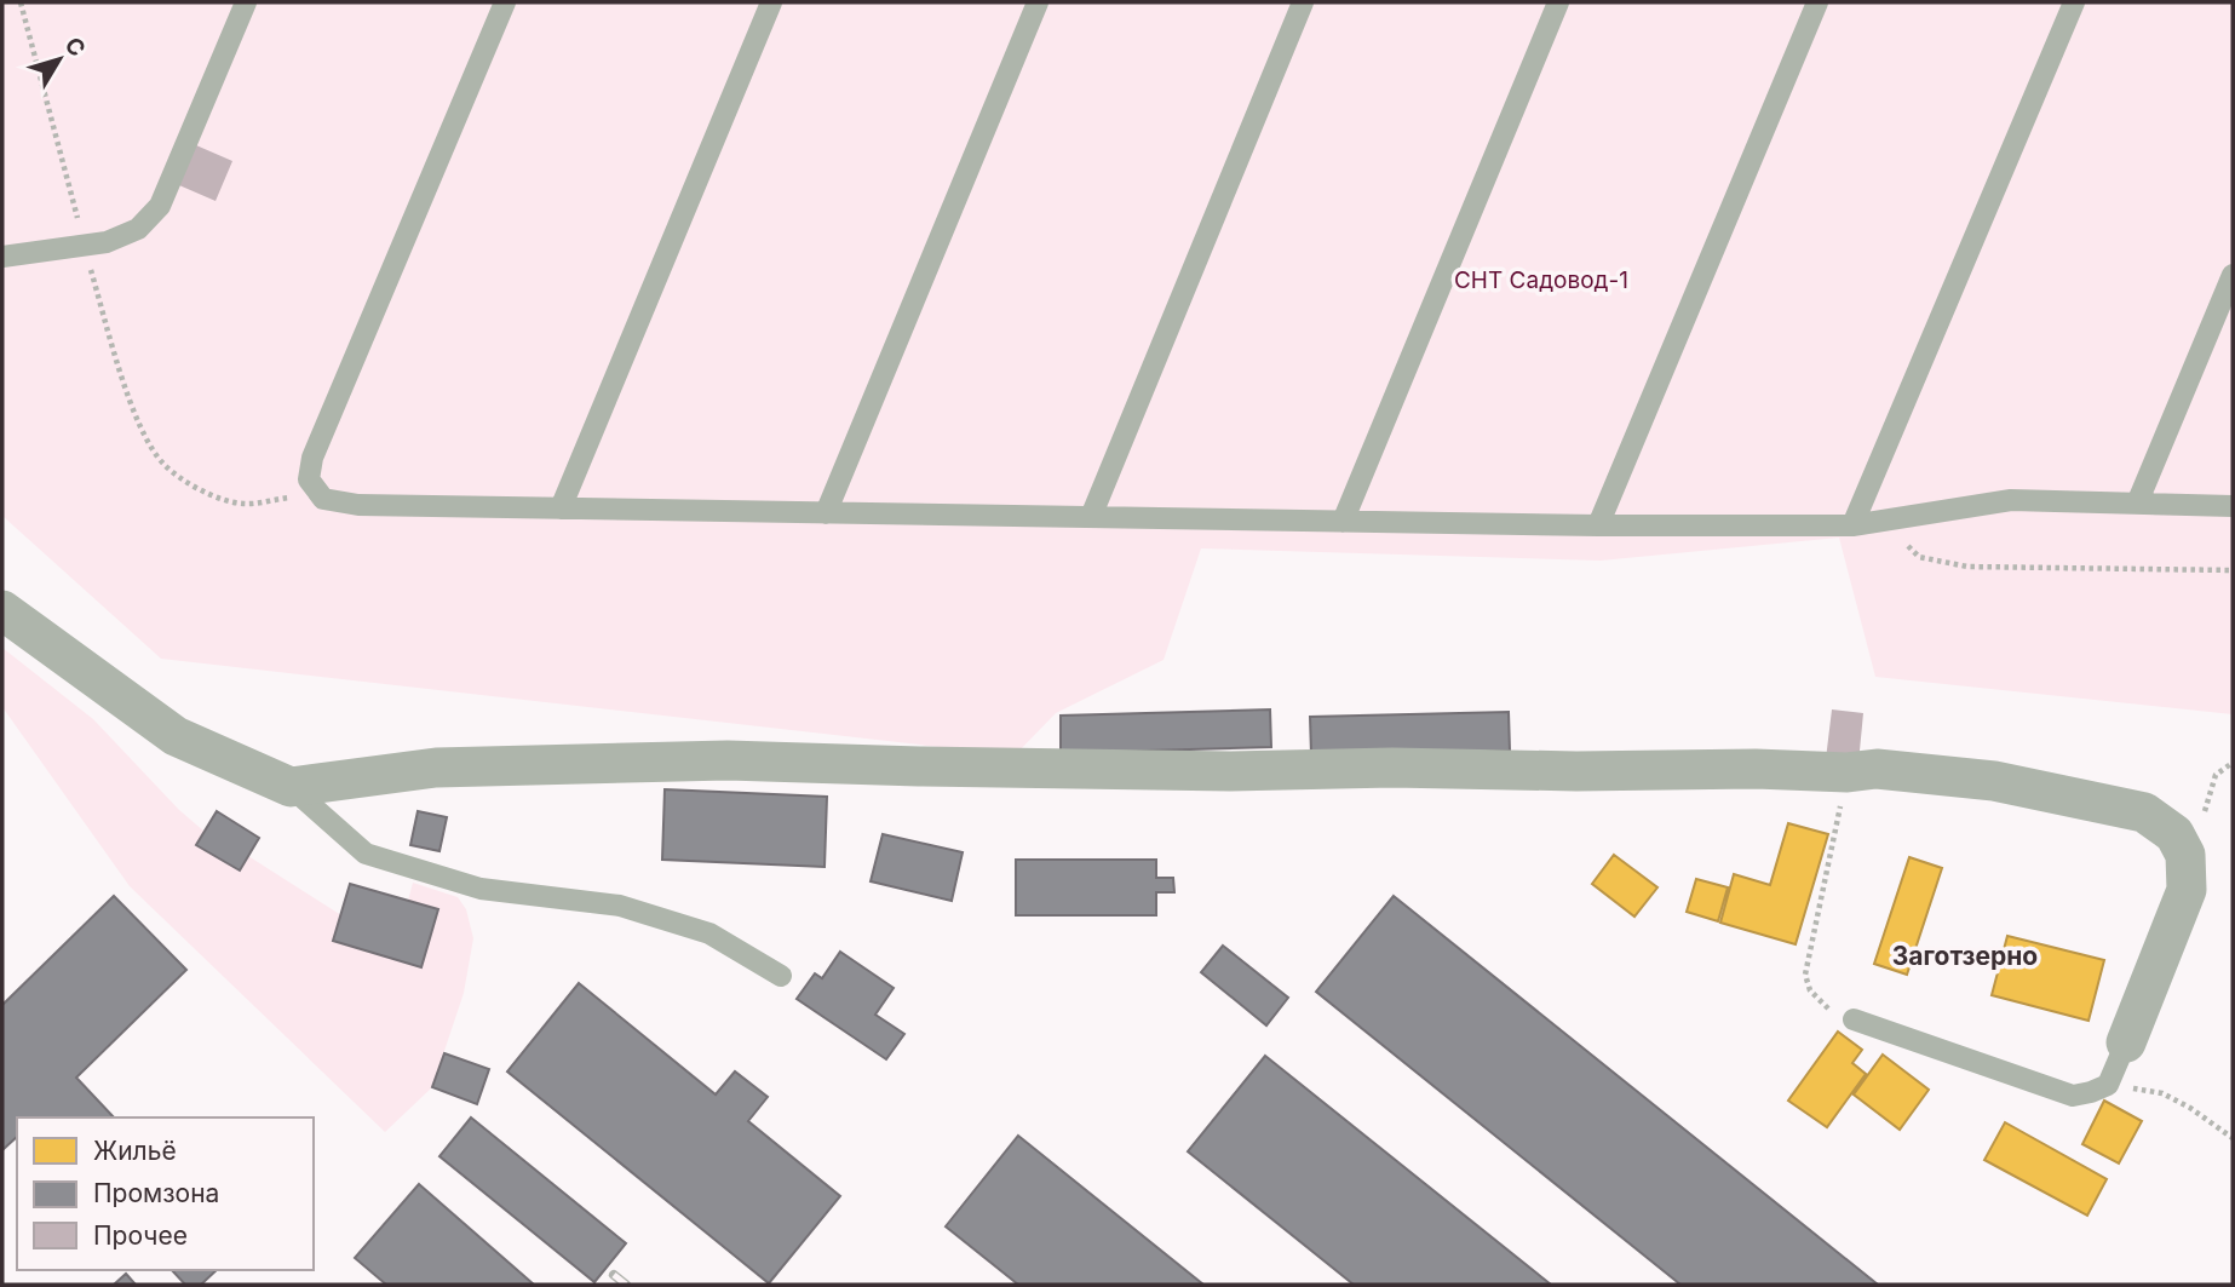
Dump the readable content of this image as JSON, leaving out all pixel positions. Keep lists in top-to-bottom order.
{
  "districts": ["Заготзерно"],
  "parks": ["СНТ Садовод-1"],
  "legend": ["Жильё", "Промзона", "Прочее"],
  "north": "top right"
}
